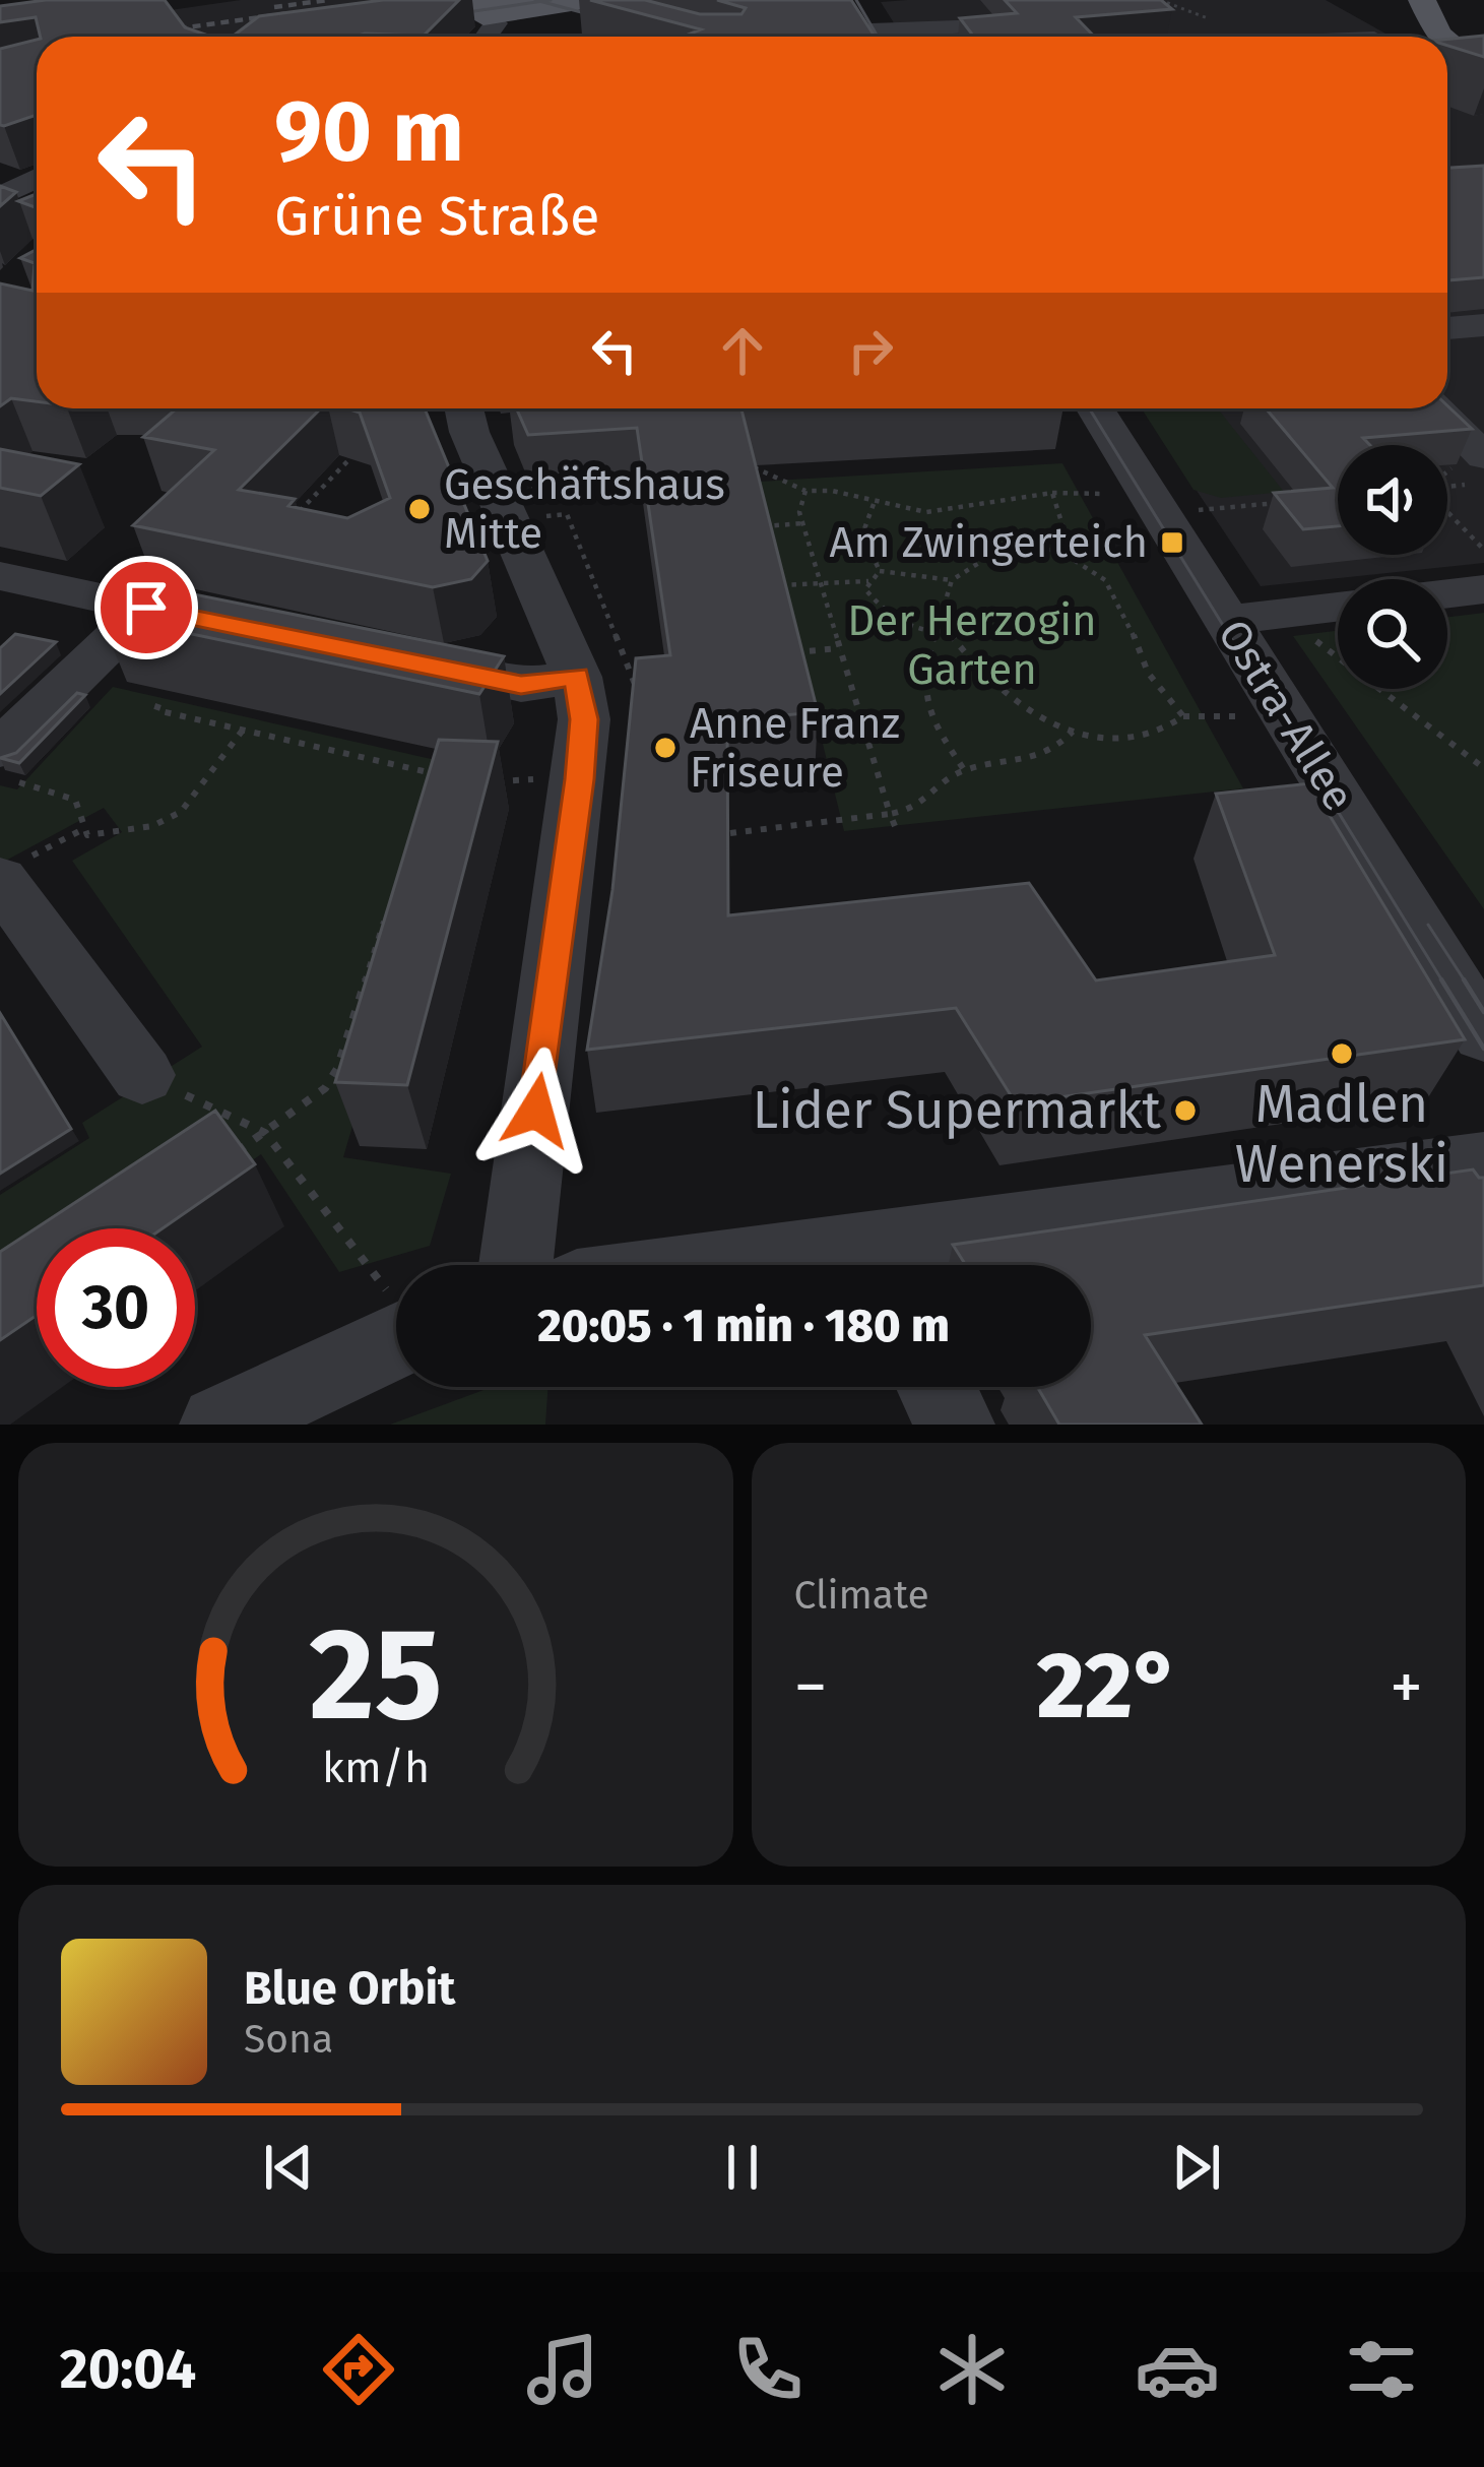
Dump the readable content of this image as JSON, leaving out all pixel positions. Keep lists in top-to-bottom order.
{
  "streets": {
    "street": ["Ostra-Allee"]
  },
  "parks": ["Der Herzogin Garten"],
  "places": {
    "other": [
      "Geschäftshaus Mitte",
      "Anne Franz Friseure",
      "Madlen Wenerski",
      "Lider Supermarkt"
    ],
    "transit": ["Am Zwingerteich"]
  },
  "page": {
    "turn": ["90 m", "Grüne Straße"],
    "limit": "30",
    "trip": "20:05 · 1 min · 180 m",
    "tile": "Climate",
    "heat": ["−", "22°", "+"],
    "song": ["Blue Orbit", "Sona"],
    "tabs": "20:04",
    "gauge": ["25", "km/h"]
  }
}
